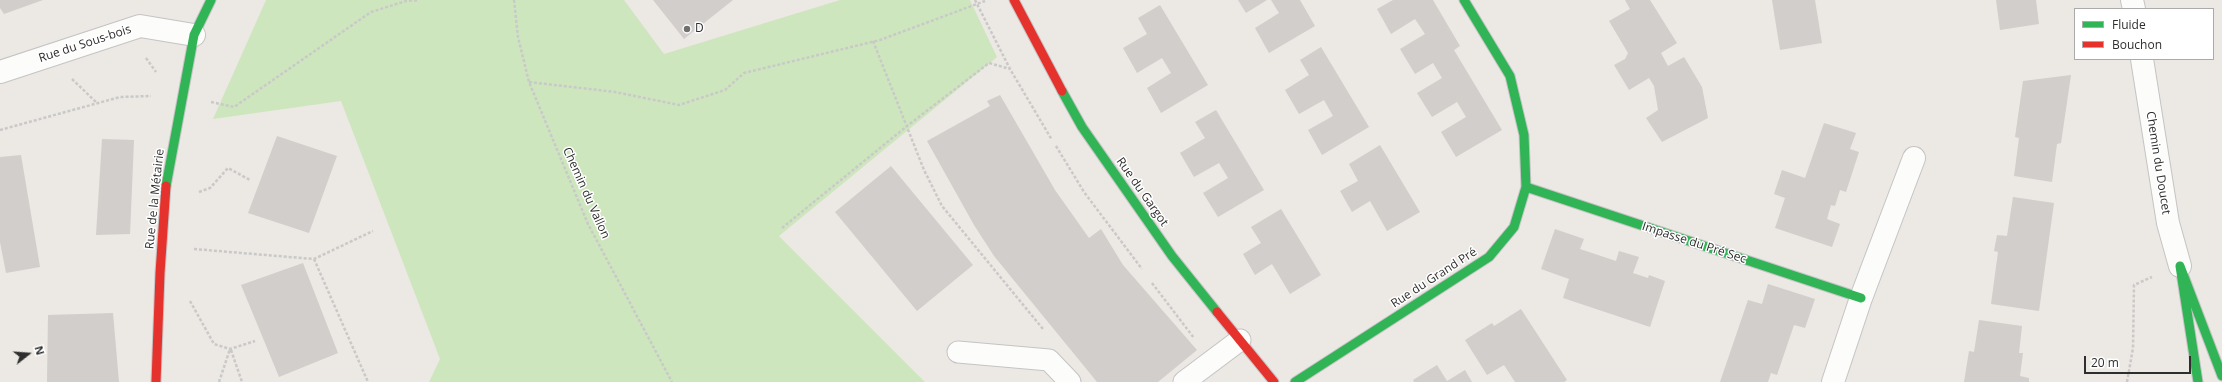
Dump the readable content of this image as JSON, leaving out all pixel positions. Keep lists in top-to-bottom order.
{
  "streets": {
    "street": [
      "Rue du Sous-bois",
      "Chemin du Doucet",
      "Rue du Gargot",
      "Rue de la Métairie",
      "Impasse du Pré Sec",
      "Rue du Grand Pré"
    ],
    "path": ["Chemin du Vallon"]
  },
  "crossings": [
    ["Rue du Sous-bois", "Rue de la Métairie"],
    ["Impasse du Pré Sec", "Rue du Grand Pré"]
  ],
  "places": ["D"],
  "legend": ["Fluide", "Bouchon"],
  "scale_bar": "20 m",
  "north": "right"
}
